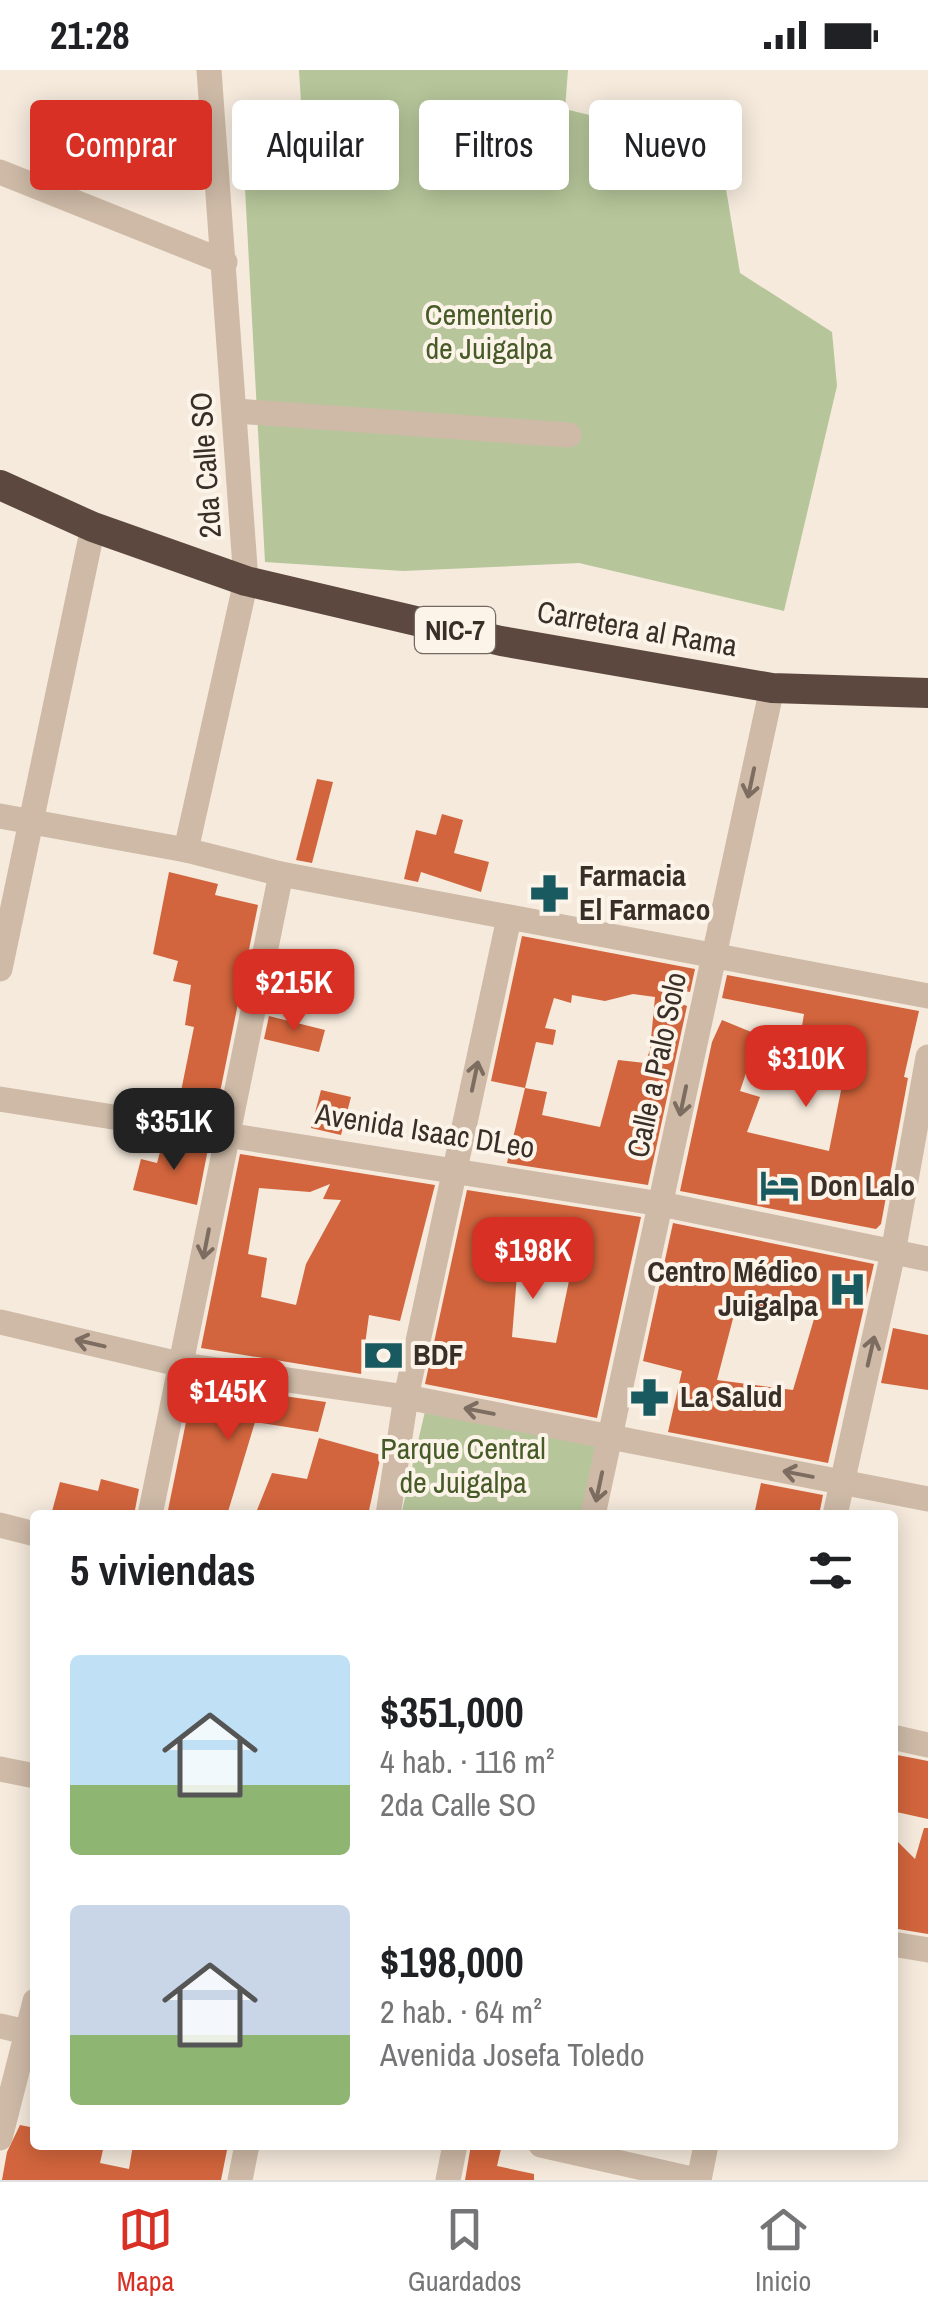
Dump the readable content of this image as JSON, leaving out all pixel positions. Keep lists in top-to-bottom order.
{
  "streets": {
    "highway": ["Carretera al Rama", "NIC-7"],
    "street": ["2da Calle SO", "Calle a Palo Solo", "Avenida Isaac D´Leo"]
  },
  "crossings": [
    ["2da Calle SO", "Carretera al Rama"],
    ["Carretera al Rama", "Calle a Palo Solo"],
    ["Calle a Palo Solo", "Avenida Isaac D´Leo"]
  ],
  "parks": ["Cementerio de Juigalpa", "Parque Central de Juigalpa"],
  "places": {
    "pharmacy": ["Farmacia El Farmaco", "La Salud"],
    "hotel": ["Don Lalo"],
    "hospital": ["Centro Médico Juigalpa"],
    "bank": ["BDF"]
  },
  "page": {
    "status": "21:28",
    "chip": [
      "Comprar",
      "Alquilar",
      "Filtros",
      "Nuevo"
    ],
    "price": [
      "$215K",
      "$310K",
      "$351K",
      "$198K",
      "$145K"
    ],
    "heading": "5 viviendas",
    "list": [
      {
        "name": "$351,000",
        "note": "4 hab. · 116 m² · 2da Calle SO"
      },
      {
        "name": "$198,000",
        "note": "2 hab. · 64 m² · Avenida Josefa Toledo"
      }
    ],
    "tabs": ["Mapa", "Guardados", "Inicio"]
  }
}
